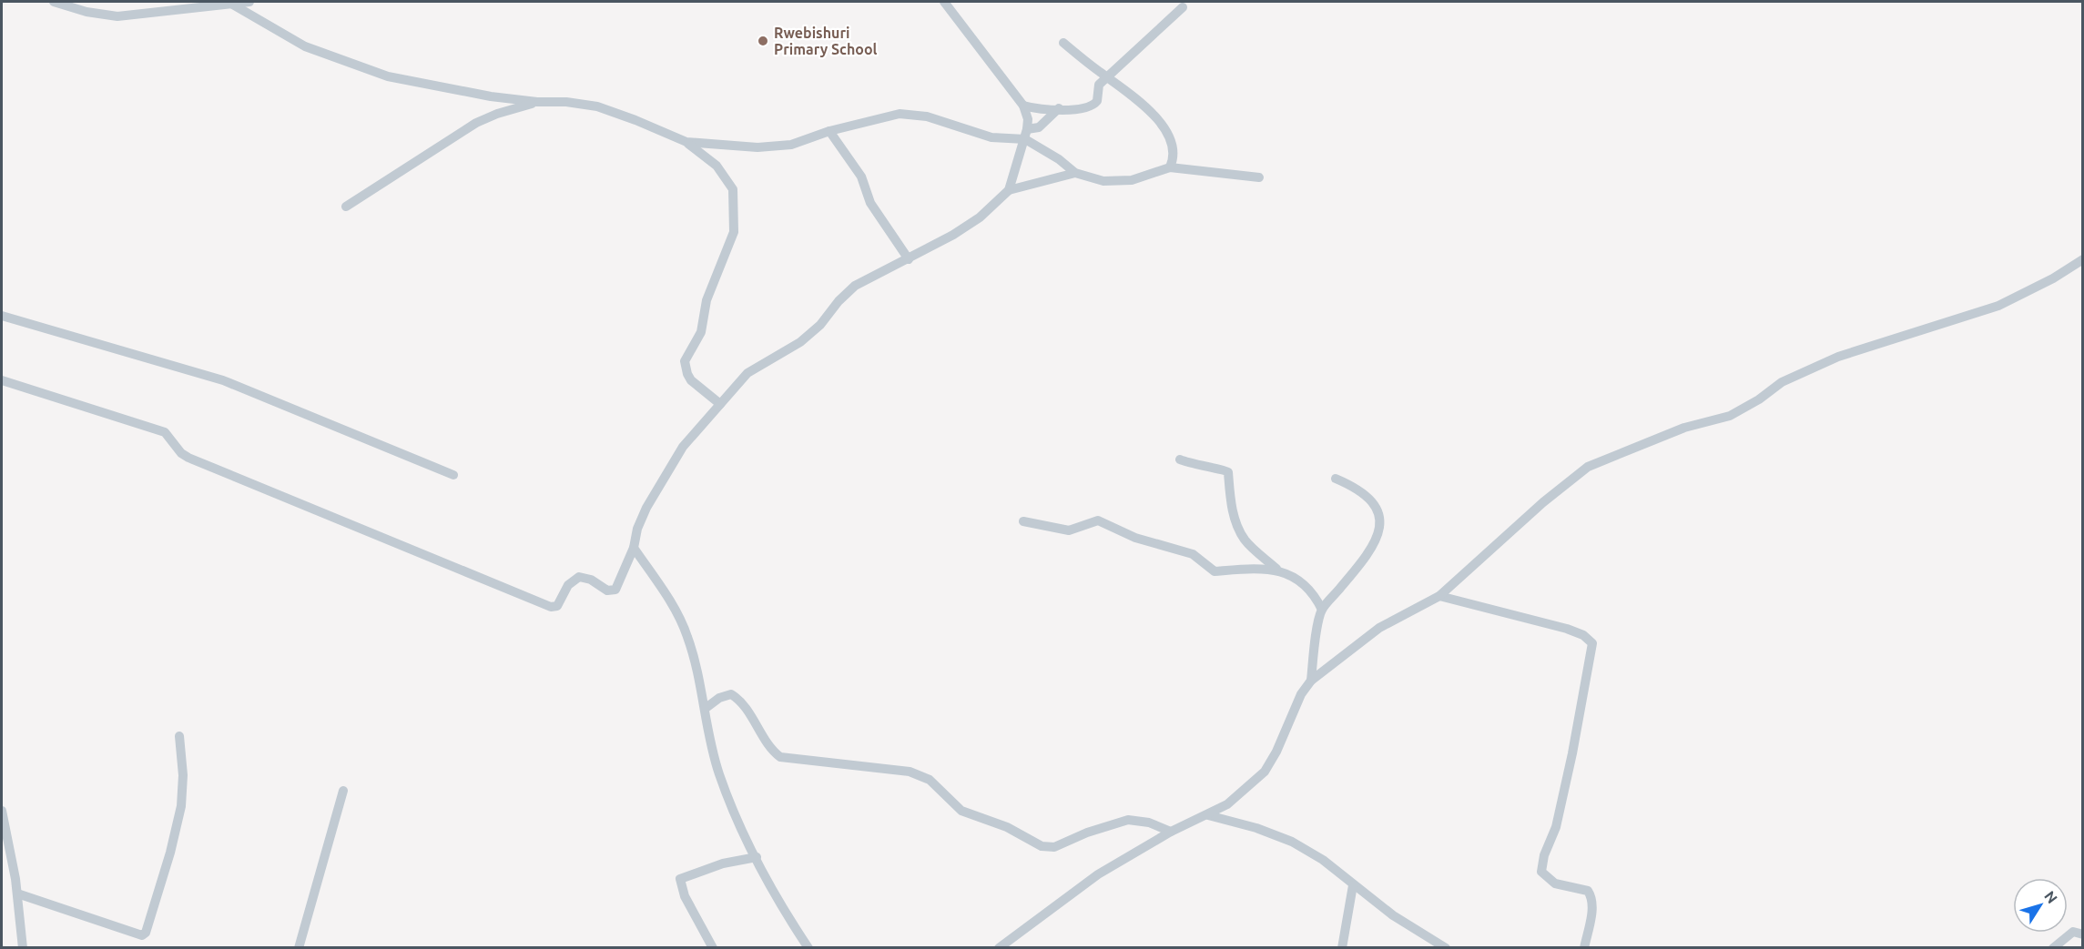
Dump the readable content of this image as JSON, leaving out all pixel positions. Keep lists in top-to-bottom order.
{
  "places": ["Rwebishuri Primary School"],
  "north": "top right"
}
